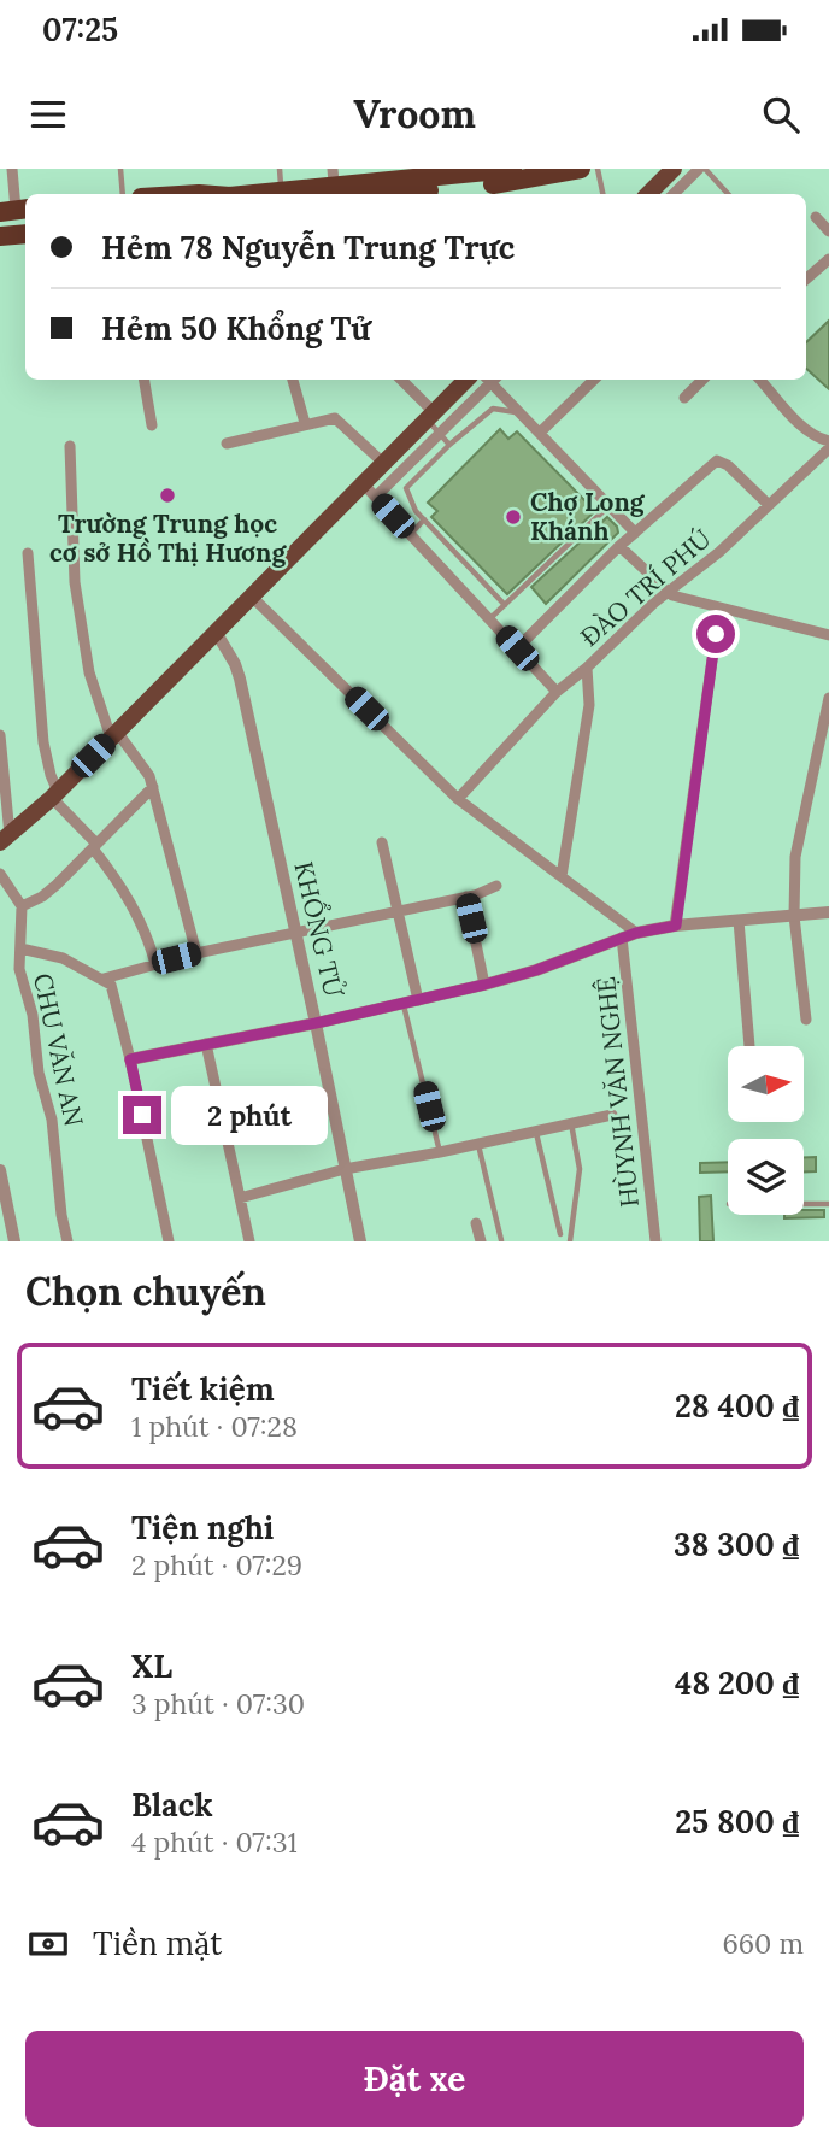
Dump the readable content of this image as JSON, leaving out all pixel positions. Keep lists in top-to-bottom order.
{
  "streets": {
    "street": [
      "ĐÀO TRÍ PHÚ",
      "KHỔNG TỬ",
      "CHU VĂN AN",
      "HÙYNH VĂN NGHỆ"
    ]
  },
  "places": ["Trường Trung học cơ sở Hồ Thị Hương", "Chợ Long Khánh"],
  "north": "right",
  "page": {
    "status": "07:25",
    "header": "Vroom",
    "banner": ["Hẻm 78 Nguyễn Trung Trực", "Hẻm 50 Khổng Tử"],
    "bubble": "2 phút",
    "heading": "Chọn chuyến",
    "list": [
      {
        "name": "Tiết kiệm",
        "note": "1 phút · 07:28",
        "value": "28 400 ₫"
      },
      {
        "name": "Tiện nghi",
        "note": "2 phút · 07:29",
        "value": "38 300 ₫"
      },
      {
        "name": "XL",
        "note": "3 phút · 07:30",
        "value": "48 200 ₫"
      },
      {
        "name": "Black",
        "note": "4 phút · 07:31",
        "value": "25 800 ₫"
      }
    ],
    "pay": ["Tiền mặt", "660 m"],
    "buttons": "Đặt xe"
  }
}
